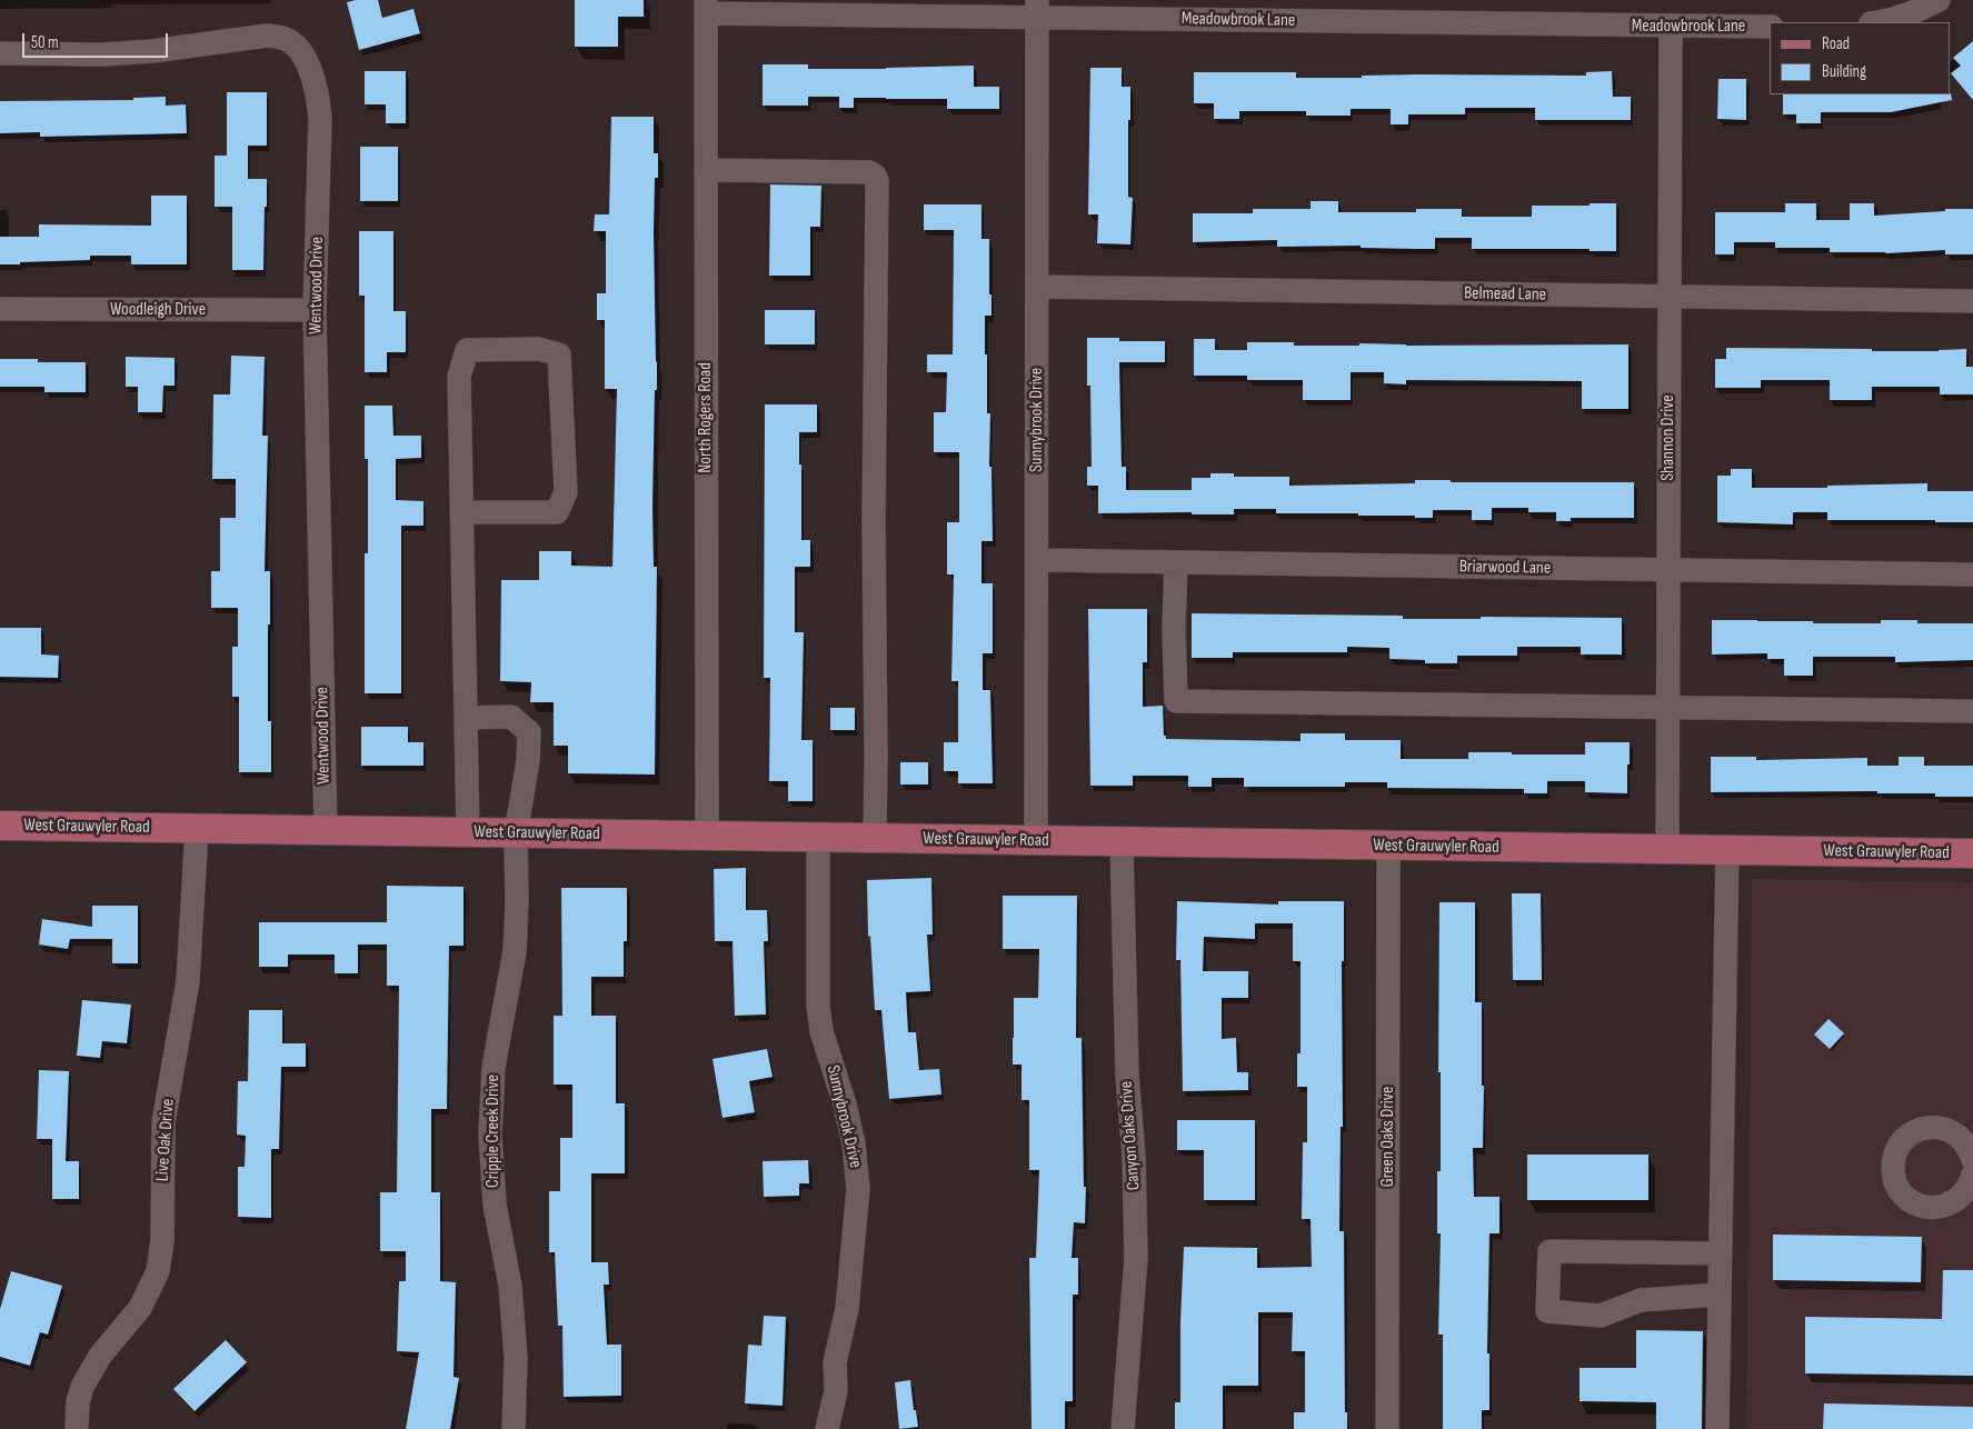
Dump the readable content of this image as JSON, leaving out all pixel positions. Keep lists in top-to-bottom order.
{
  "streets": {
    "main road": ["West Grauwyler Road"],
    "street": [
      "Meadowbrook Lane",
      "Wentwood Drive",
      "Belmead Lane",
      "Woodleigh Drive",
      "North Rogers Road",
      "Sunnybrook Drive",
      "Shannon Drive",
      "Briarwood Lane",
      "Cripple Creek Drive",
      "Canyon Oaks Drive",
      "Green Oaks Drive",
      "Live Oak Drive"
    ]
  },
  "crossings": [
    ["Meadowbrook Lane", "North Rogers Road"],
    ["Meadowbrook Lane", "Sunnybrook Drive"],
    ["Meadowbrook Lane", "Shannon Drive"],
    ["Wentwood Drive", "Woodleigh Drive"],
    ["Wentwood Drive", "West Grauwyler Road"],
    ["Belmead Lane", "Sunnybrook Drive"],
    ["Belmead Lane", "Shannon Drive"],
    ["North Rogers Road", "West Grauwyler Road"],
    ["Sunnybrook Drive", "Briarwood Lane"],
    ["Sunnybrook Drive", "West Grauwyler Road"],
    ["Shannon Drive", "Briarwood Lane"],
    ["Shannon Drive", "West Grauwyler Road"],
    ["West Grauwyler Road", "Cripple Creek Drive"],
    ["West Grauwyler Road", "Canyon Oaks Drive"],
    ["West Grauwyler Road", "Green Oaks Drive"],
    ["West Grauwyler Road", "Live Oak Drive"]
  ],
  "legend": ["Road", "Building"],
  "scale_bar": "50 m"
}
